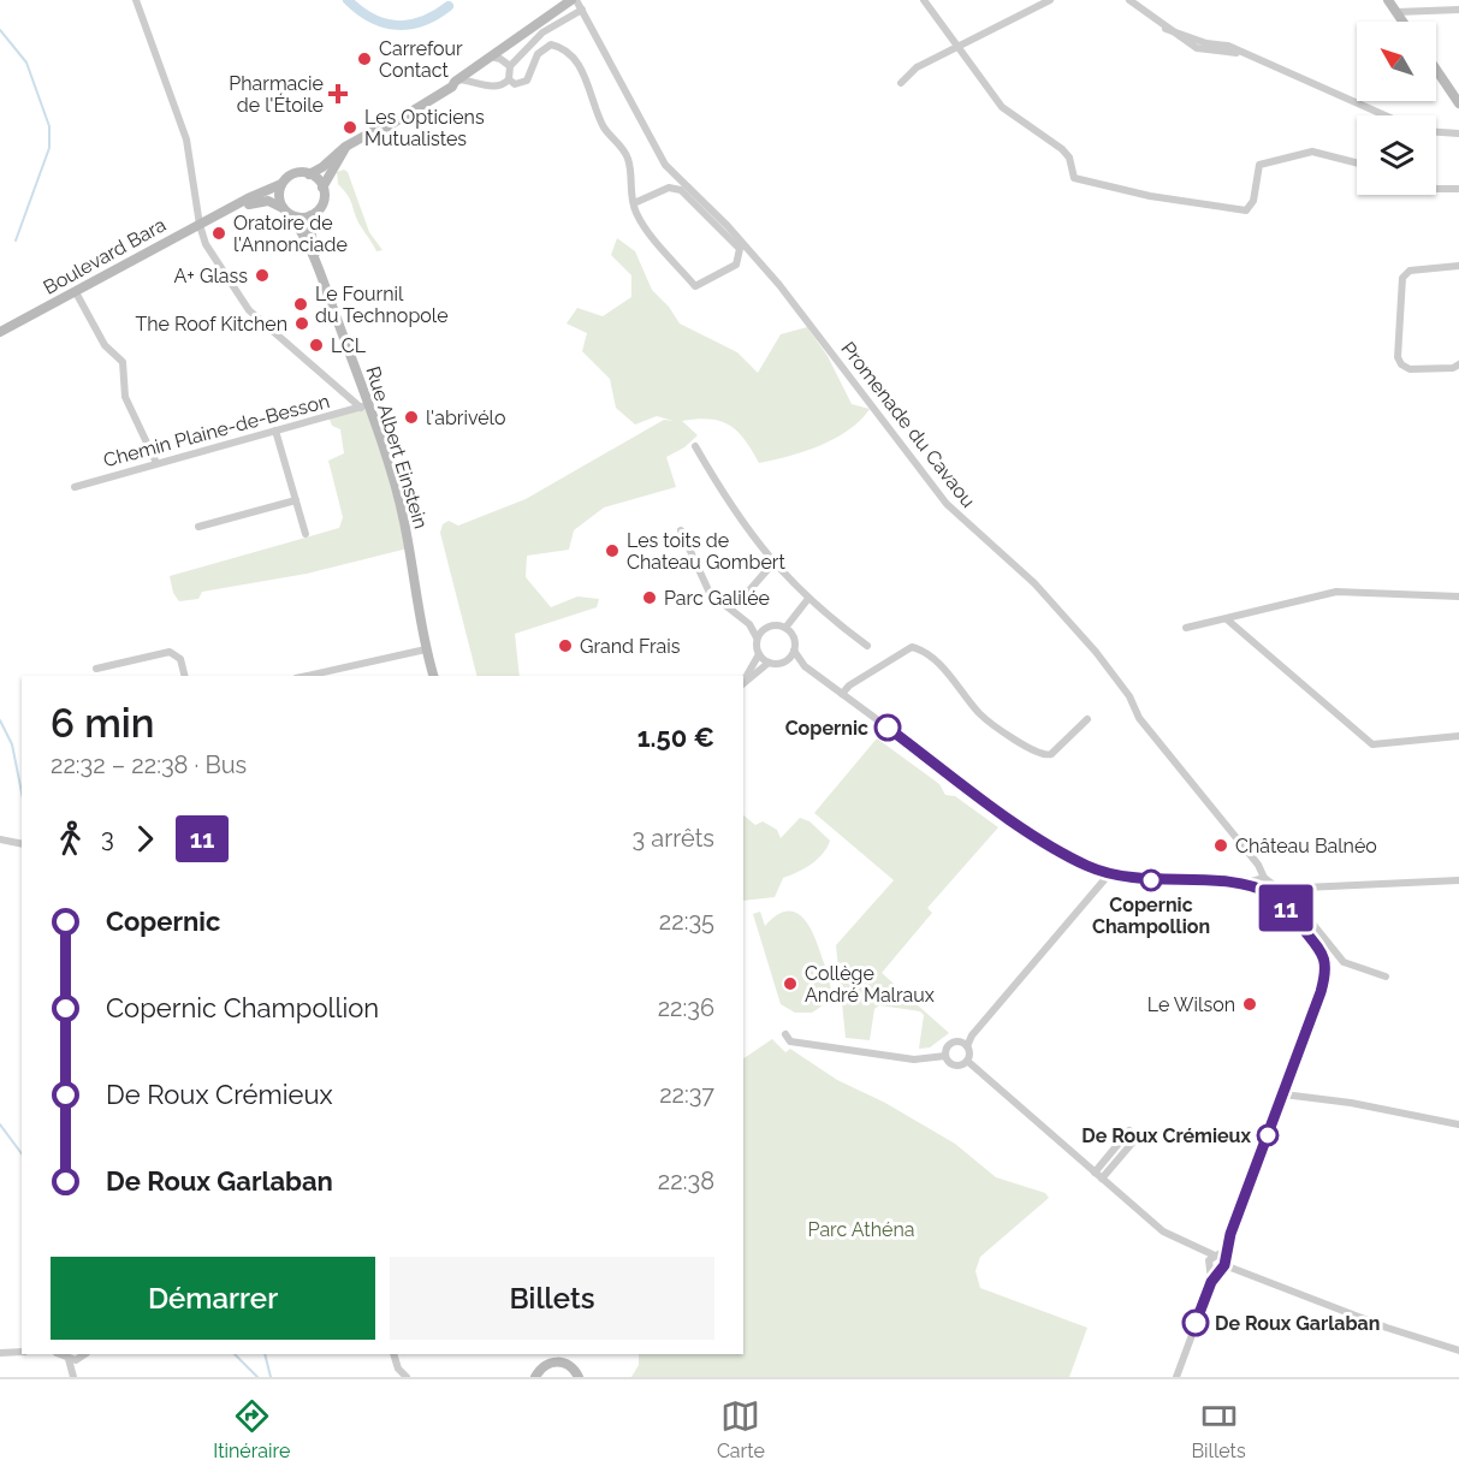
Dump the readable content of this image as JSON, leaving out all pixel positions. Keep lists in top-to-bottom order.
{
  "streets": {
    "street": [
      "Boulevard Bara",
      "Promenade du Cavaou",
      "Chemin Plaine-de-Besson",
      "Rue Albert Einstein"
    ]
  },
  "crossings": [
    ["Boulevard Bara", "Rue Albert Einstein"],
    ["Chemin Plaine-de-Besson", "Rue Albert Einstein"]
  ],
  "parks": ["Parc Athéna"],
  "places": {
    "other": [
      "Carrefour Contact",
      "Les Opticiens Mutualistes",
      "Oratoire de l'Annonciade",
      "A+ Glass",
      "Le Fournil du Technopole",
      "The Roof Kitchen",
      "LCL",
      "l'abrivélo",
      "Les toits de Chateau Gombert",
      "Parc Galilée",
      "Grand Frais",
      "Copernic",
      "Château Balnéo",
      "Copernic Champollion",
      "Collège André Malraux",
      "Le Wilson",
      "De Roux Crémieux",
      "De Roux Garlaban"
    ],
    "health": ["Pharmacie de l'Étoile"]
  },
  "lines": ["bus line 11"],
  "north": "top left",
  "page": {
    "on_map": "11",
    "heading": ["6 min", "22:32 – 22:38 · Bus", "1.50 €"],
    "legs": ["3", "11", "3 arrêts"],
    "list": [
      {
        "name": "Copernic",
        "value": "22:35"
      },
      {
        "name": "Copernic Champollion",
        "value": "22:36"
      },
      {
        "name": "De Roux Crémieux",
        "value": "22:37"
      },
      {
        "name": "De Roux Garlaban",
        "value": "22:38"
      }
    ],
    "buttons": ["Démarrer", "Billets"],
    "tabs": ["Itinéraire", "Carte", "Billets"]
  }
}
